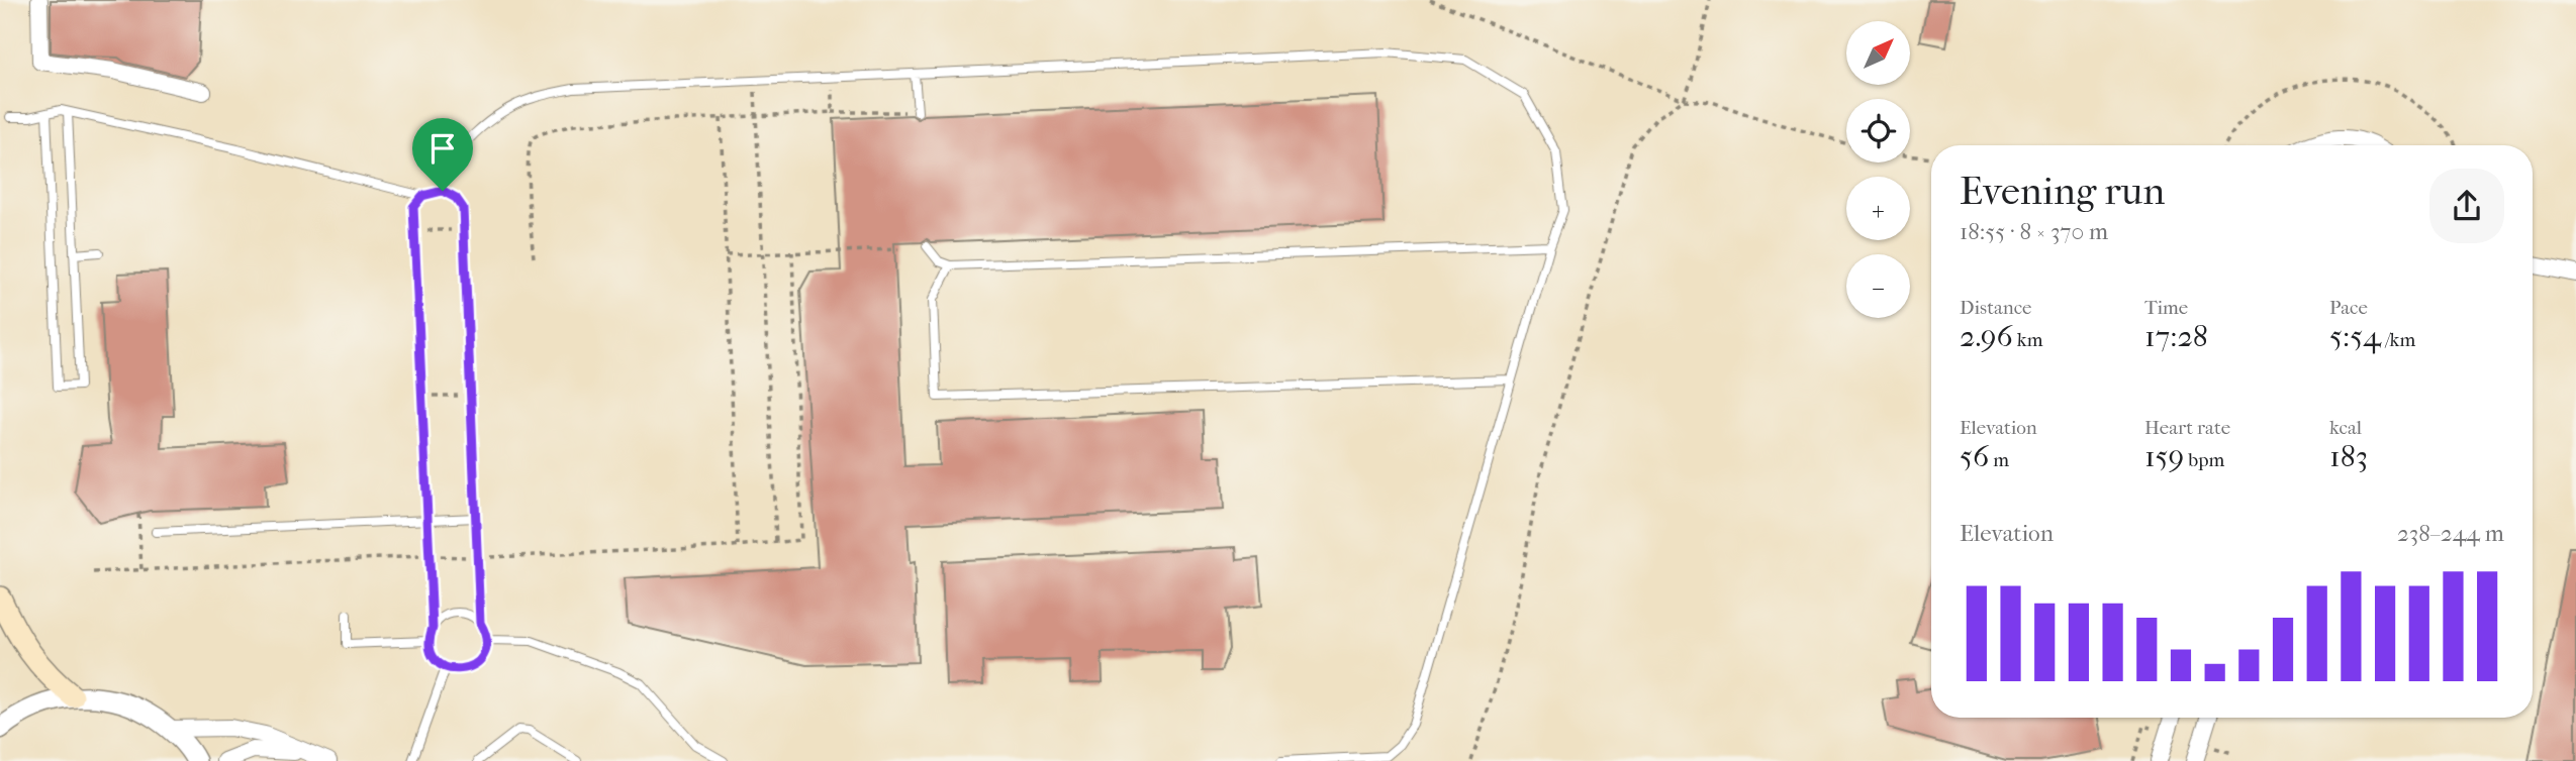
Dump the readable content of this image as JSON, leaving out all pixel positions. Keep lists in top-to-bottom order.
{
  "north": "top right",
  "page": {
    "map_buttons": ["+", "−"],
    "heading": ["Evening run", "18:55 · 8 × 370 m"],
    "stats": [
      ["Distance", "2.96 km"],
      ["Time", "17:28"],
      ["Pace", "5:54 /km"],
      ["Elevation", "56 m"],
      ["Heart rate", "159 bpm"],
      ["kcal", "183"]
    ],
    "chart": ["Elevation", "238–244 m"]
  }
}
